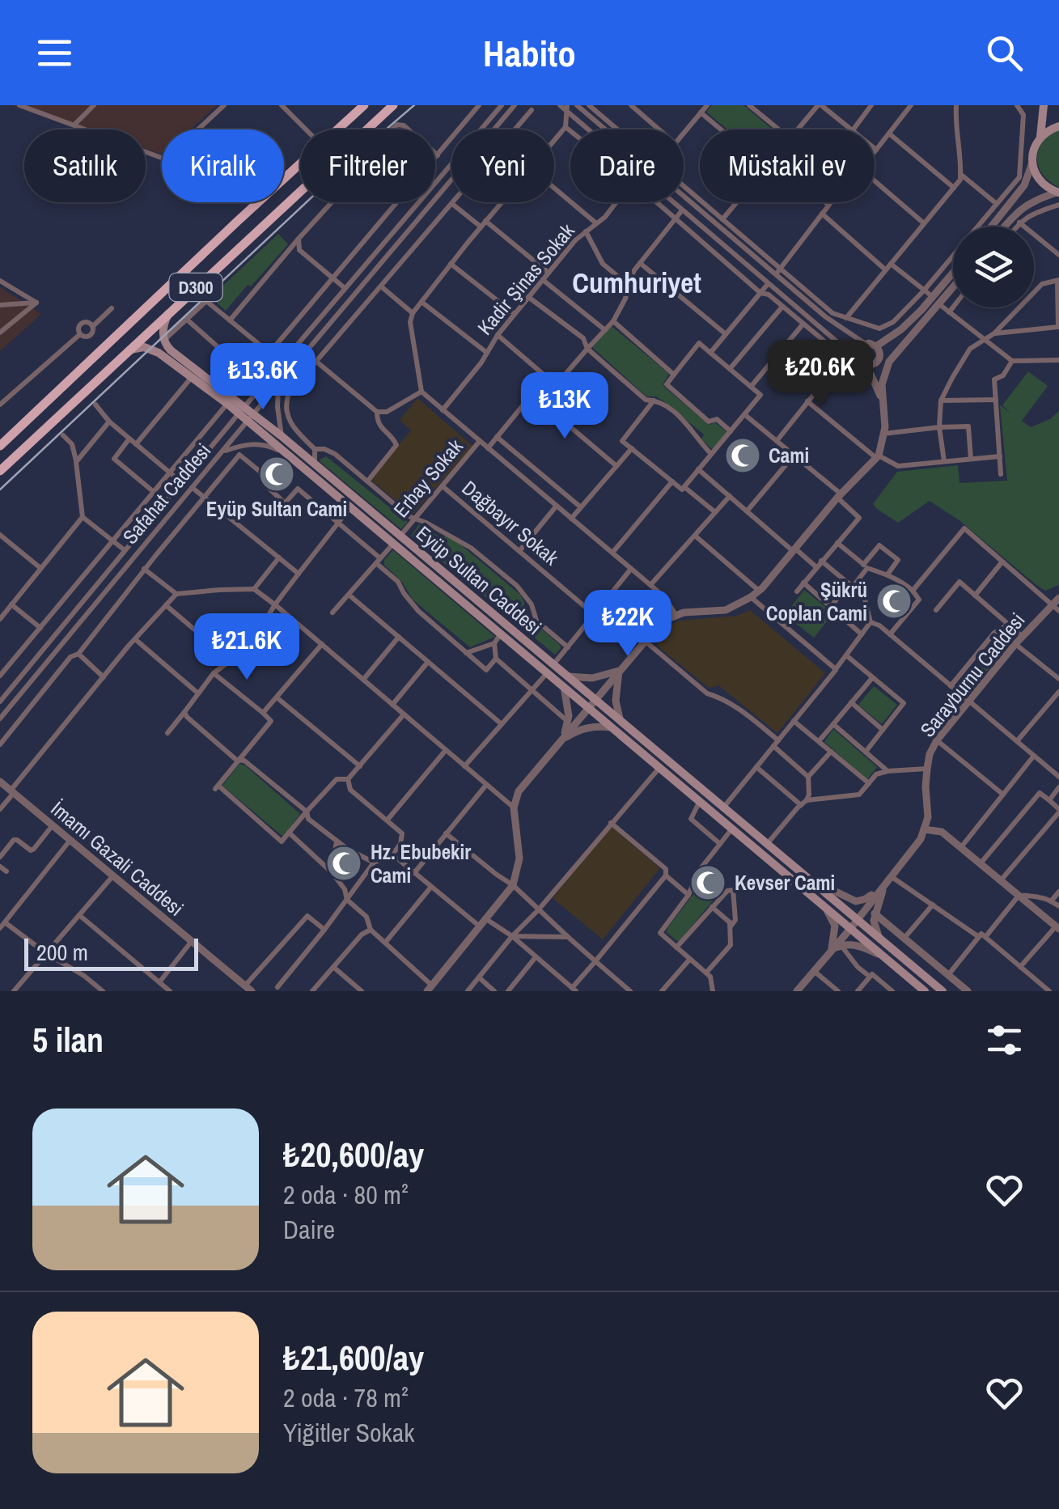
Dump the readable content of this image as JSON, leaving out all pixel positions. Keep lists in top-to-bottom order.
{
  "streets": {
    "highway": ["D300"],
    "main road": ["Eyüp Sultan Caddesi"],
    "street": [
      "Kadir Şinas Sokak",
      "Erbay Sokak",
      "Safahat Caddesi",
      "Dağbayır Sokak",
      "Sarayburnu Caddesi",
      "İmamı Gazali Caddesi"
    ]
  },
  "crossings": [
    ["D300", "Eyüp Sultan Caddesi"],
    ["Erbay Sokak", "Dağbayır Sokak"],
    ["Erbay Sokak", "Eyüp Sultan Caddesi"],
    ["Safahat Caddesi", "Eyüp Sultan Caddesi"]
  ],
  "districts": ["Cumhuriyet"],
  "places": {
    "mosque": [
      "Cami",
      "Eyüp Sultan Cami",
      "Şükrü Coplan Cami",
      "Hz. Ebubekir Cami",
      "Kevser Cami"
    ]
  },
  "scale_bar": "200 m",
  "page": {
    "header": "Habito",
    "chip": [
      "Satılık",
      "Kiralık",
      "Filtreler",
      "Yeni",
      "Daire",
      "Müstakil ev"
    ],
    "price": [
      "₺20.6K",
      "₺13.6K",
      "₺13K",
      "₺22K",
      "₺21.6K"
    ],
    "scale": "200 m",
    "heading": "5 ilan",
    "list": [
      {
        "name": "₺20,600/ay",
        "note": "2 oda · 80 m² · Daire"
      },
      {
        "name": "₺21,600/ay",
        "note": "2 oda · 78 m² · Yiğitler Sokak"
      }
    ]
  }
}
